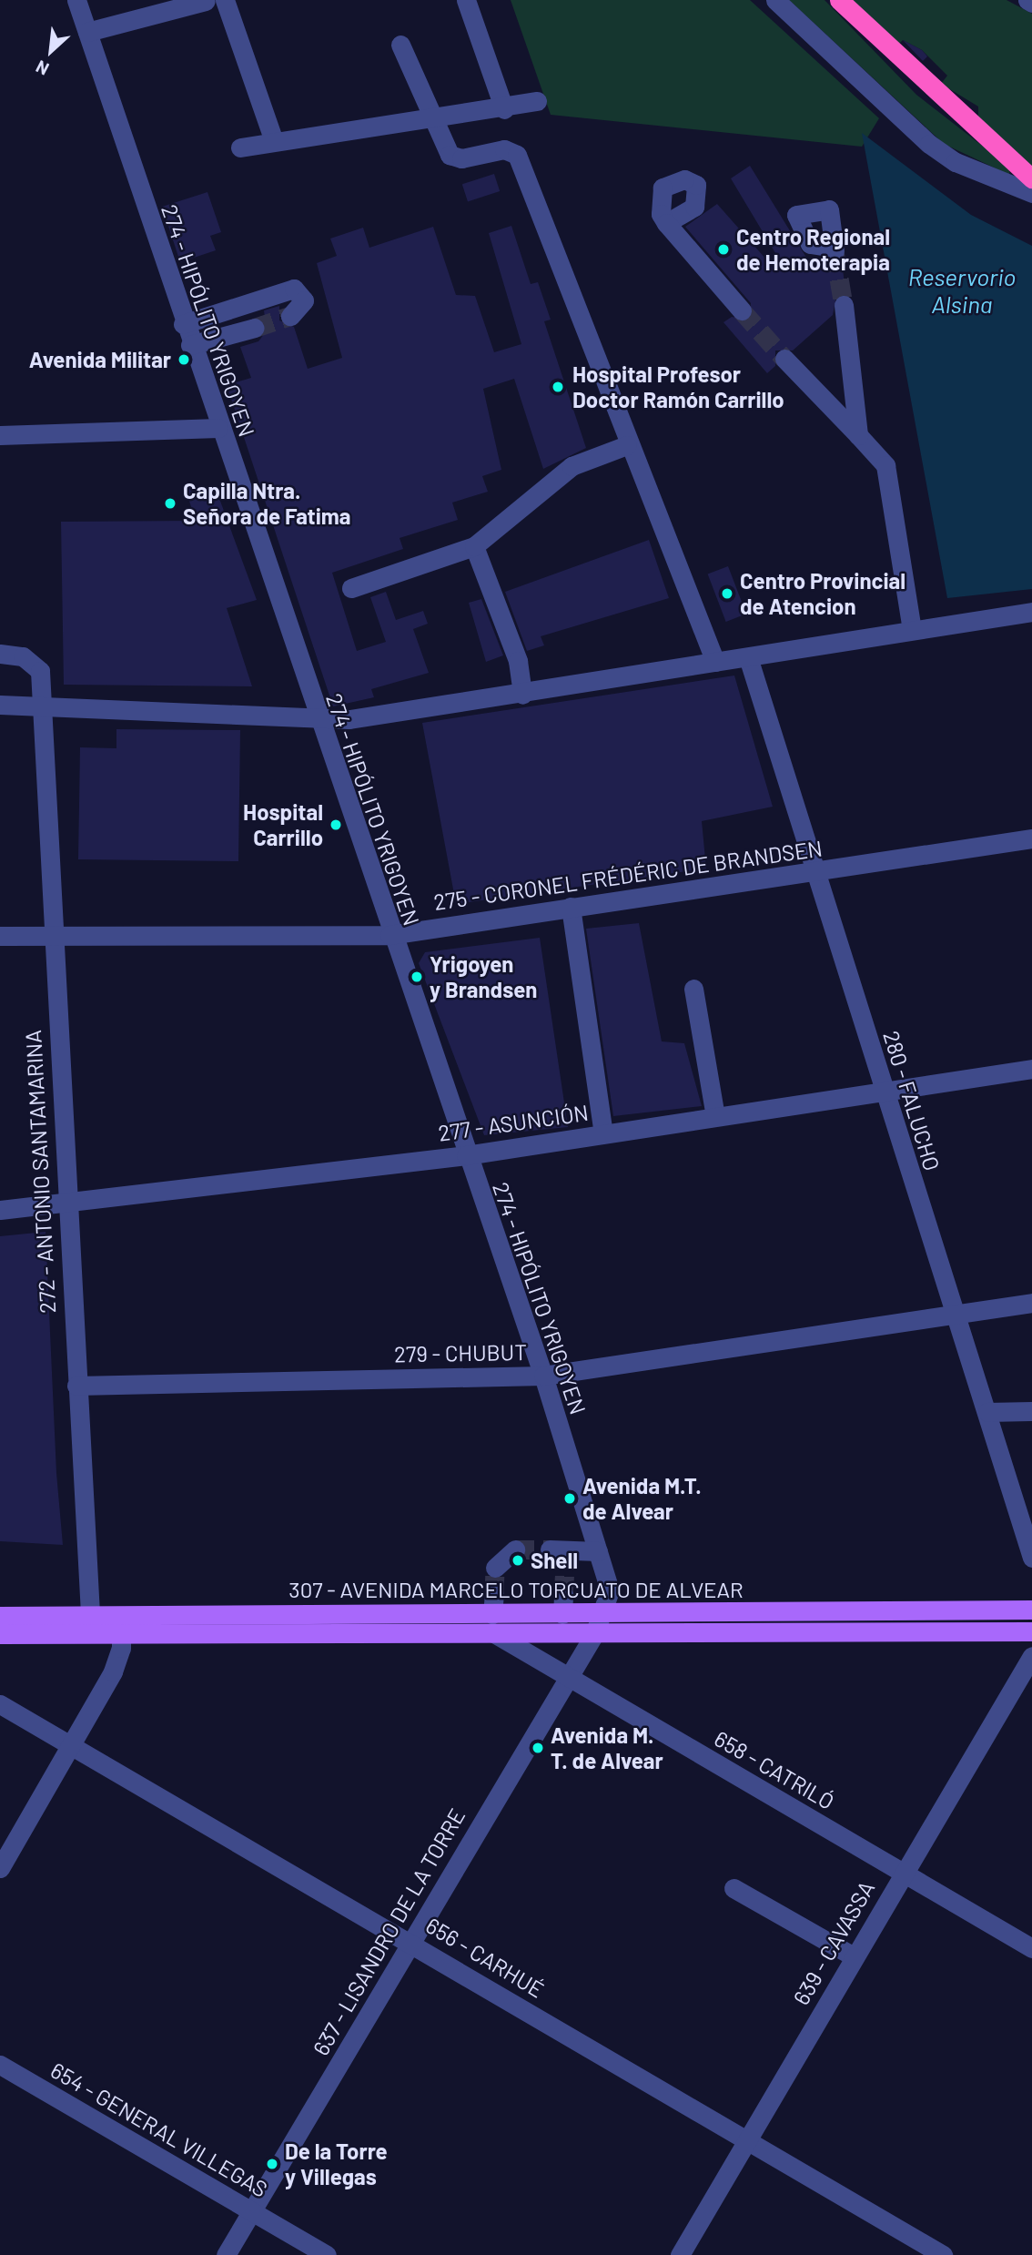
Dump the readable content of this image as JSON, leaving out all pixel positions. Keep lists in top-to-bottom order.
{
  "streets": {
    "main road": ["307 - AVENIDA MARCELO TORCUATO DE ALVEAR"],
    "street": [
      "274 - HIPÓLITO YRIGOYEN",
      "275 - CORONEL FRÉDÉRIC DE BRANDSEN",
      "280 - FALUCHO",
      "277 - ASUNCIÓN",
      "272 - ANTONIO SANTAMARINA",
      "279 - CHUBUT",
      "658 - CATRILÓ",
      "637 - LISANDRO DE LA TORRE",
      "639 - CAVASSA",
      "656 - CARHUÉ",
      "654 - GENERAL VILLEGAS"
    ]
  },
  "crossings": [
    ["274 - HIPÓLITO YRIGOYEN", "275 - CORONEL FRÉDÉRIC DE BRANDSEN"],
    ["274 - HIPÓLITO YRIGOYEN", "277 - ASUNCIÓN"],
    ["274 - HIPÓLITO YRIGOYEN", "279 - CHUBUT"],
    ["274 - HIPÓLITO YRIGOYEN", "307 - AVENIDA MARCELO TORCUATO DE ALVEAR"],
    ["274 - HIPÓLITO YRIGOYEN", "637 - LISANDRO DE LA TORRE"],
    ["275 - CORONEL FRÉDÉRIC DE BRANDSEN", "280 - FALUCHO"],
    ["275 - CORONEL FRÉDÉRIC DE BRANDSEN", "272 - ANTONIO SANTAMARINA"],
    ["280 - FALUCHO", "277 - ASUNCIÓN"],
    ["280 - FALUCHO", "279 - CHUBUT"],
    ["277 - ASUNCIÓN", "272 - ANTONIO SANTAMARINA"],
    ["272 - ANTONIO SANTAMARINA", "279 - CHUBUT"],
    ["272 - ANTONIO SANTAMARINA", "307 - AVENIDA MARCELO TORCUATO DE ALVEAR"],
    ["307 - AVENIDA MARCELO TORCUATO DE ALVEAR", "658 - CATRILÓ"],
    ["307 - AVENIDA MARCELO TORCUATO DE ALVEAR", "637 - LISANDRO DE LA TORRE"],
    ["658 - CATRILÓ", "637 - LISANDRO DE LA TORRE"],
    ["658 - CATRILÓ", "639 - CAVASSA"],
    ["637 - LISANDRO DE LA TORRE", "656 - CARHUÉ"],
    ["637 - LISANDRO DE LA TORRE", "654 - GENERAL VILLEGAS"],
    ["639 - CAVASSA", "656 - CARHUÉ"]
  ],
  "water": ["Reservorio Alsina"],
  "places": [
    "Centro Regional de Hemoterapia",
    "Avenida Militar",
    "Hospital Profesor Doctor Ramón Carrillo",
    "Capilla Ntra. Señora de Fatima",
    "Centro Provincial de Atencion",
    "Hospital Carrillo",
    "Yrigoyen y Brandsen",
    "Avenida M.T. de Alvear",
    "Shell",
    "Avenida M. T. de Alvear",
    "De la Torre y Villegas"
  ],
  "north": "bottom left"
}
